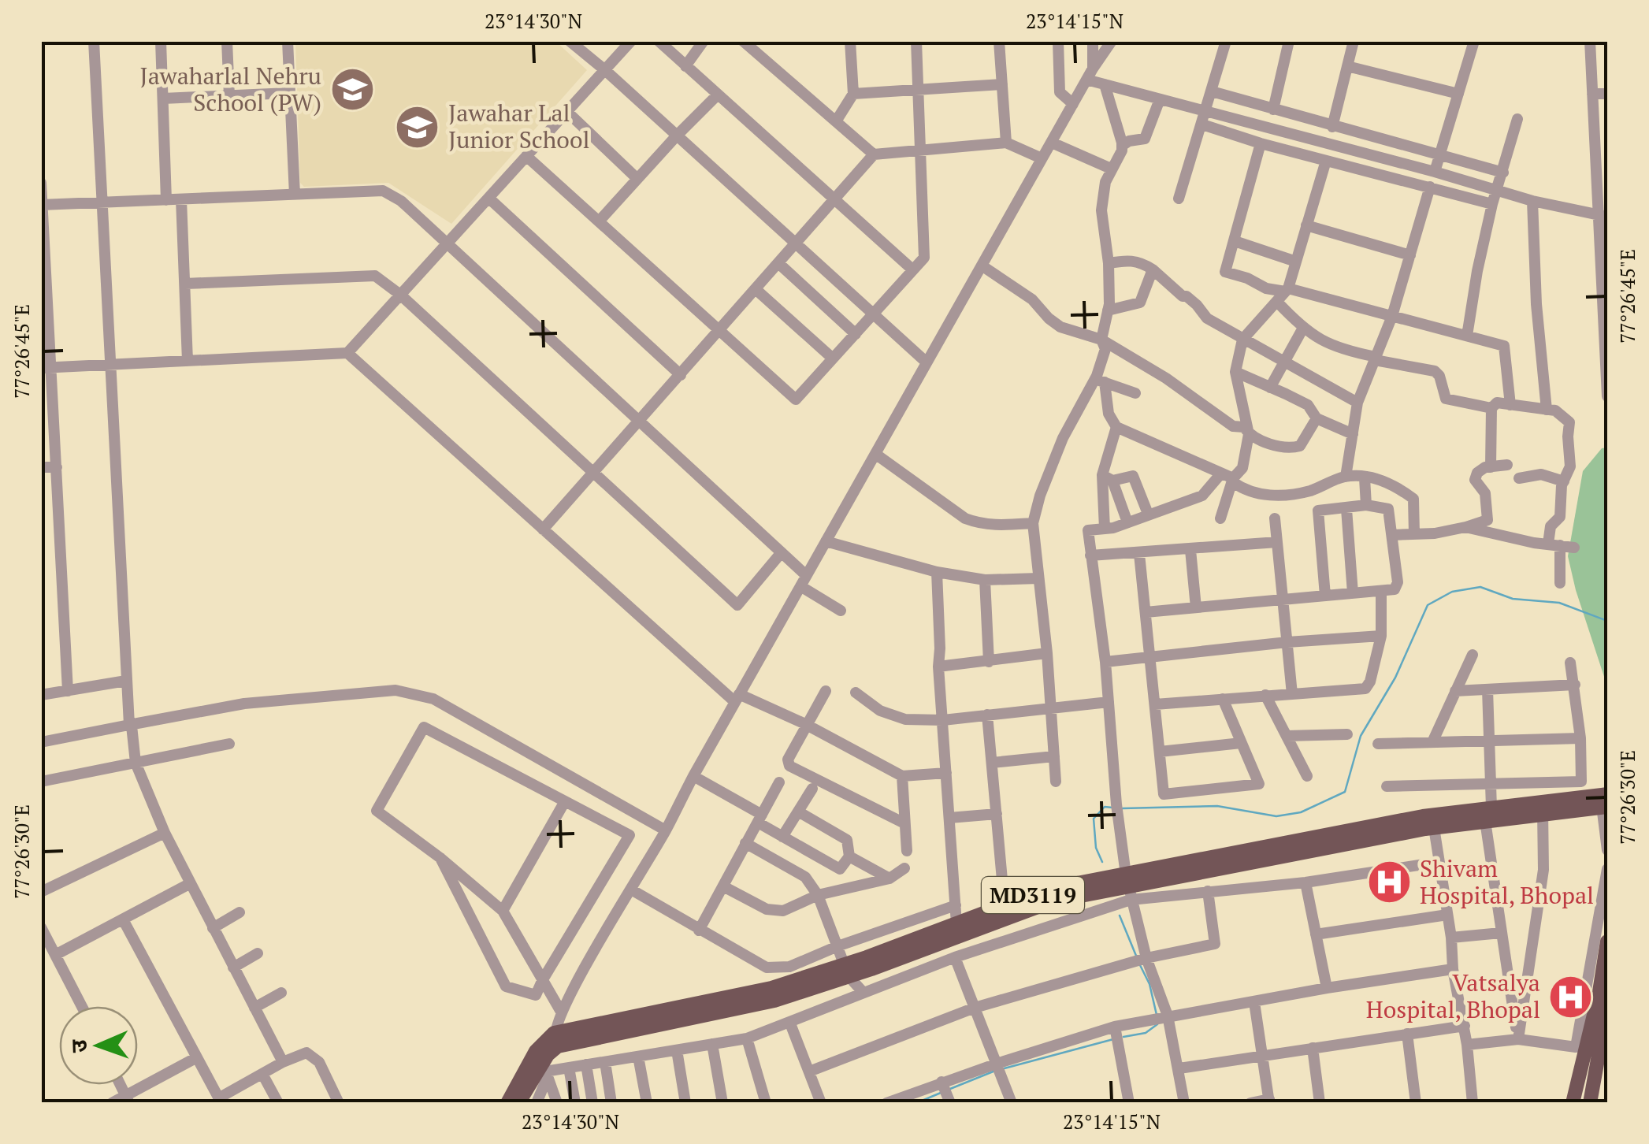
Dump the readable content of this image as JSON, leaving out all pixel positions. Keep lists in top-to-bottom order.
{
  "streets": {
    "main road": ["MD3119"]
  },
  "places": {
    "school or university": ["Jawaharlal Nehru School (PW)", "Jawahar Lal Junior School"],
    "hospital": ["Shivam Hospital, Bhopal", "Vatsalya Hospital, Bhopal"]
  },
  "north": "left",
  "coordinates": [
    "23°14'30\"N",
    "23°14'15\"N",
    "77°26'45\"E",
    "77°26'30\"E"
  ]
}
